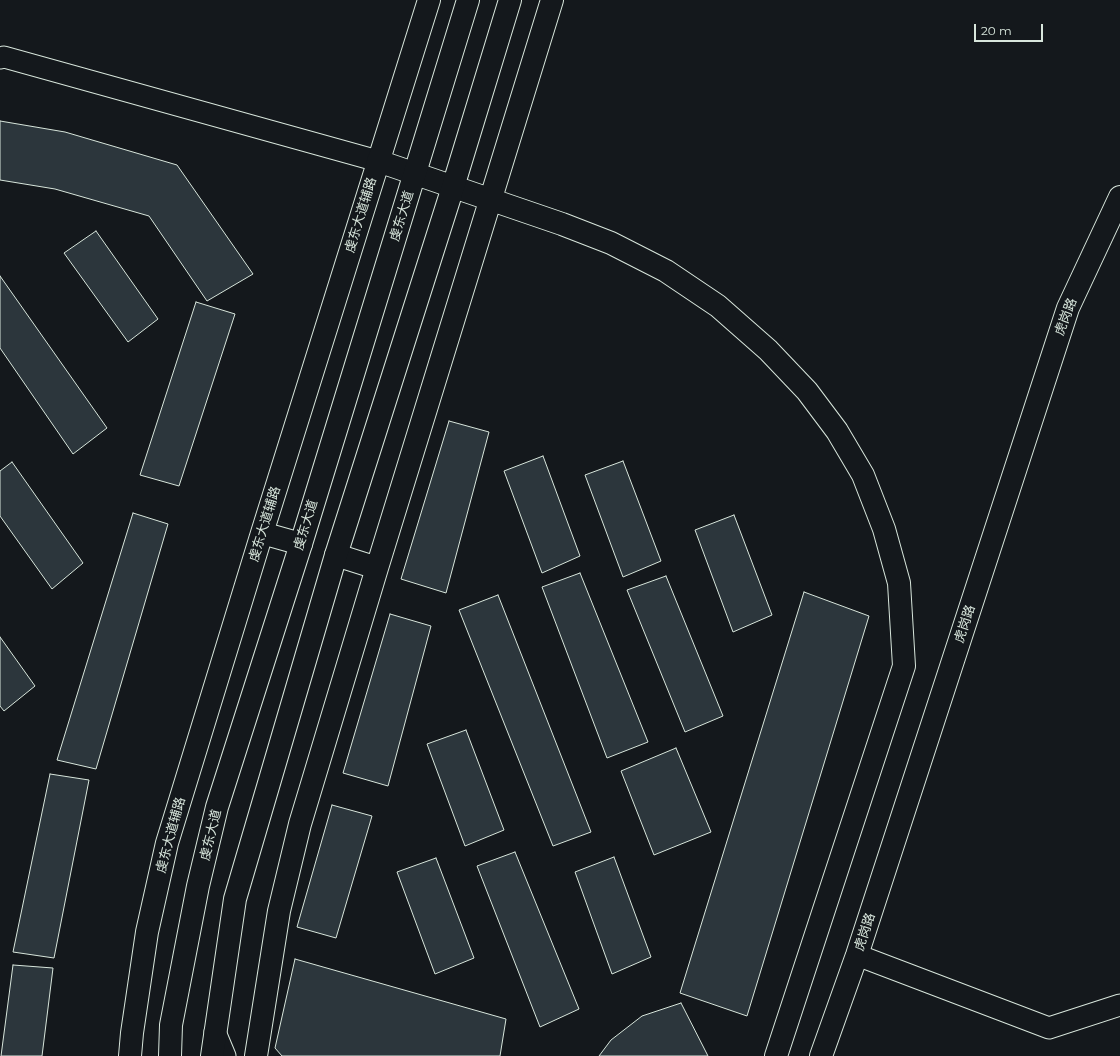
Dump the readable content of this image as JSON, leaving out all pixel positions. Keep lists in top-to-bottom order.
{
  "streets": {
    "street": ["虔东大道辅路", "虔东大道", "虎岗路"]
  },
  "scale_bar": "20 m"
}
